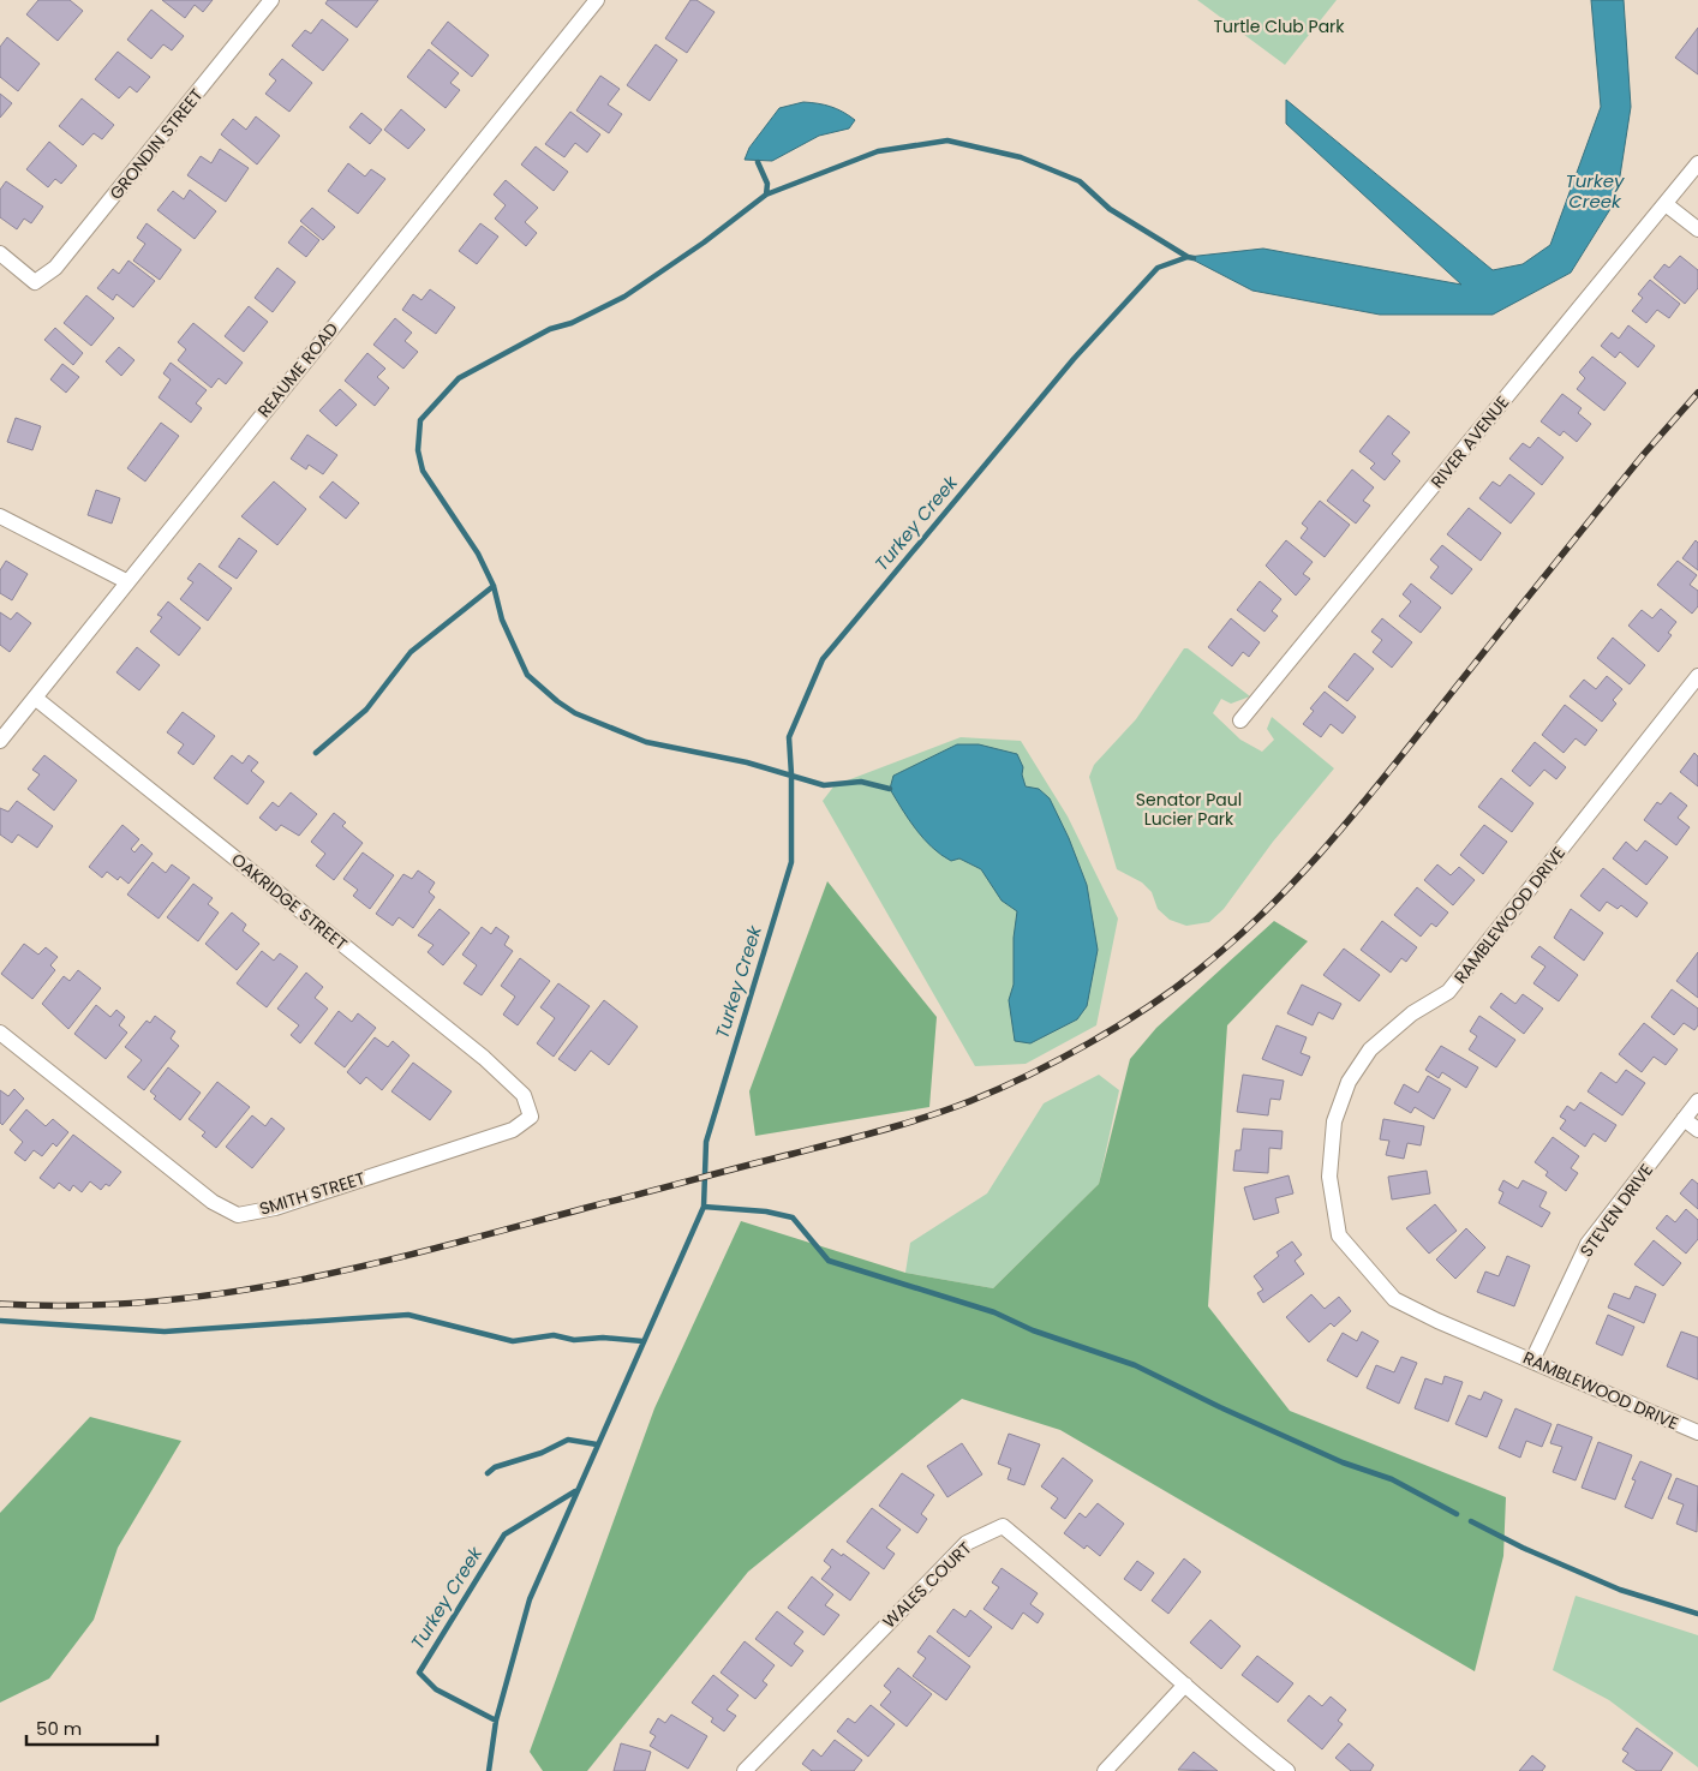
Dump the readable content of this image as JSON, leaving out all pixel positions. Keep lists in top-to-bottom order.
{
  "streets": {
    "street": [
      "GRONDIN STREET",
      "REAUME ROAD",
      "RIVER AVENUE",
      "OAKRIDGE STREET",
      "RAMBLEWOOD DRIVE",
      "SMITH STREET",
      "STEVEN DRIVE",
      "WALES COURT"
    ]
  },
  "crossings": [
    ["REAUME ROAD", "OAKRIDGE STREET"],
    ["OAKRIDGE STREET", "SMITH STREET"],
    ["RAMBLEWOOD DRIVE", "STEVEN DRIVE"]
  ],
  "water": ["Turkey Creek"],
  "parks": ["Turtle Club Park", "Senator Paul Lucier Park"],
  "scale_bar": "50 m"
}
